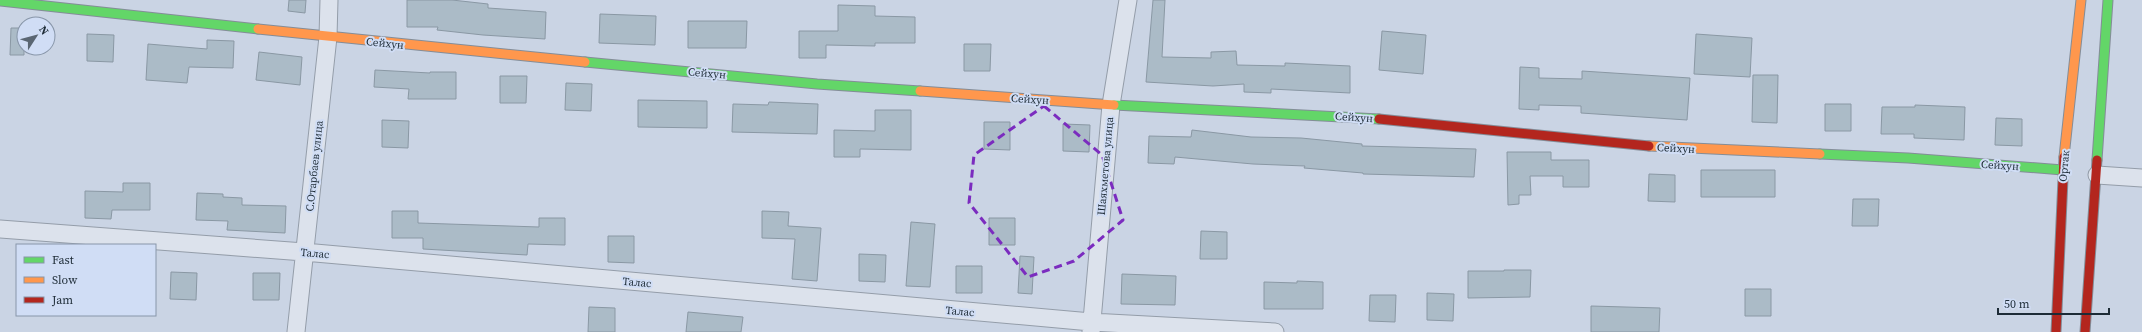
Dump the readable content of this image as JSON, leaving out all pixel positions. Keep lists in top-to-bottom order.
{
  "streets": {
    "street": [
      "Сейхун",
      "С.Отарбаев улица",
      "Шаяхметова улица",
      "Ортак",
      "Талас"
    ]
  },
  "crossings": [
    ["Сейхун", "С.Отарбаев улица"],
    ["Сейхун", "Шаяхметова улица"],
    ["Сейхун", "Ортак"],
    ["С.Отарбаев улица", "Талас"],
    ["Шаяхметова улица", "Талас"]
  ],
  "legend": ["Fast", "Slow", "Jam"],
  "scale_bar": "50 m",
  "north": "top right"
}
